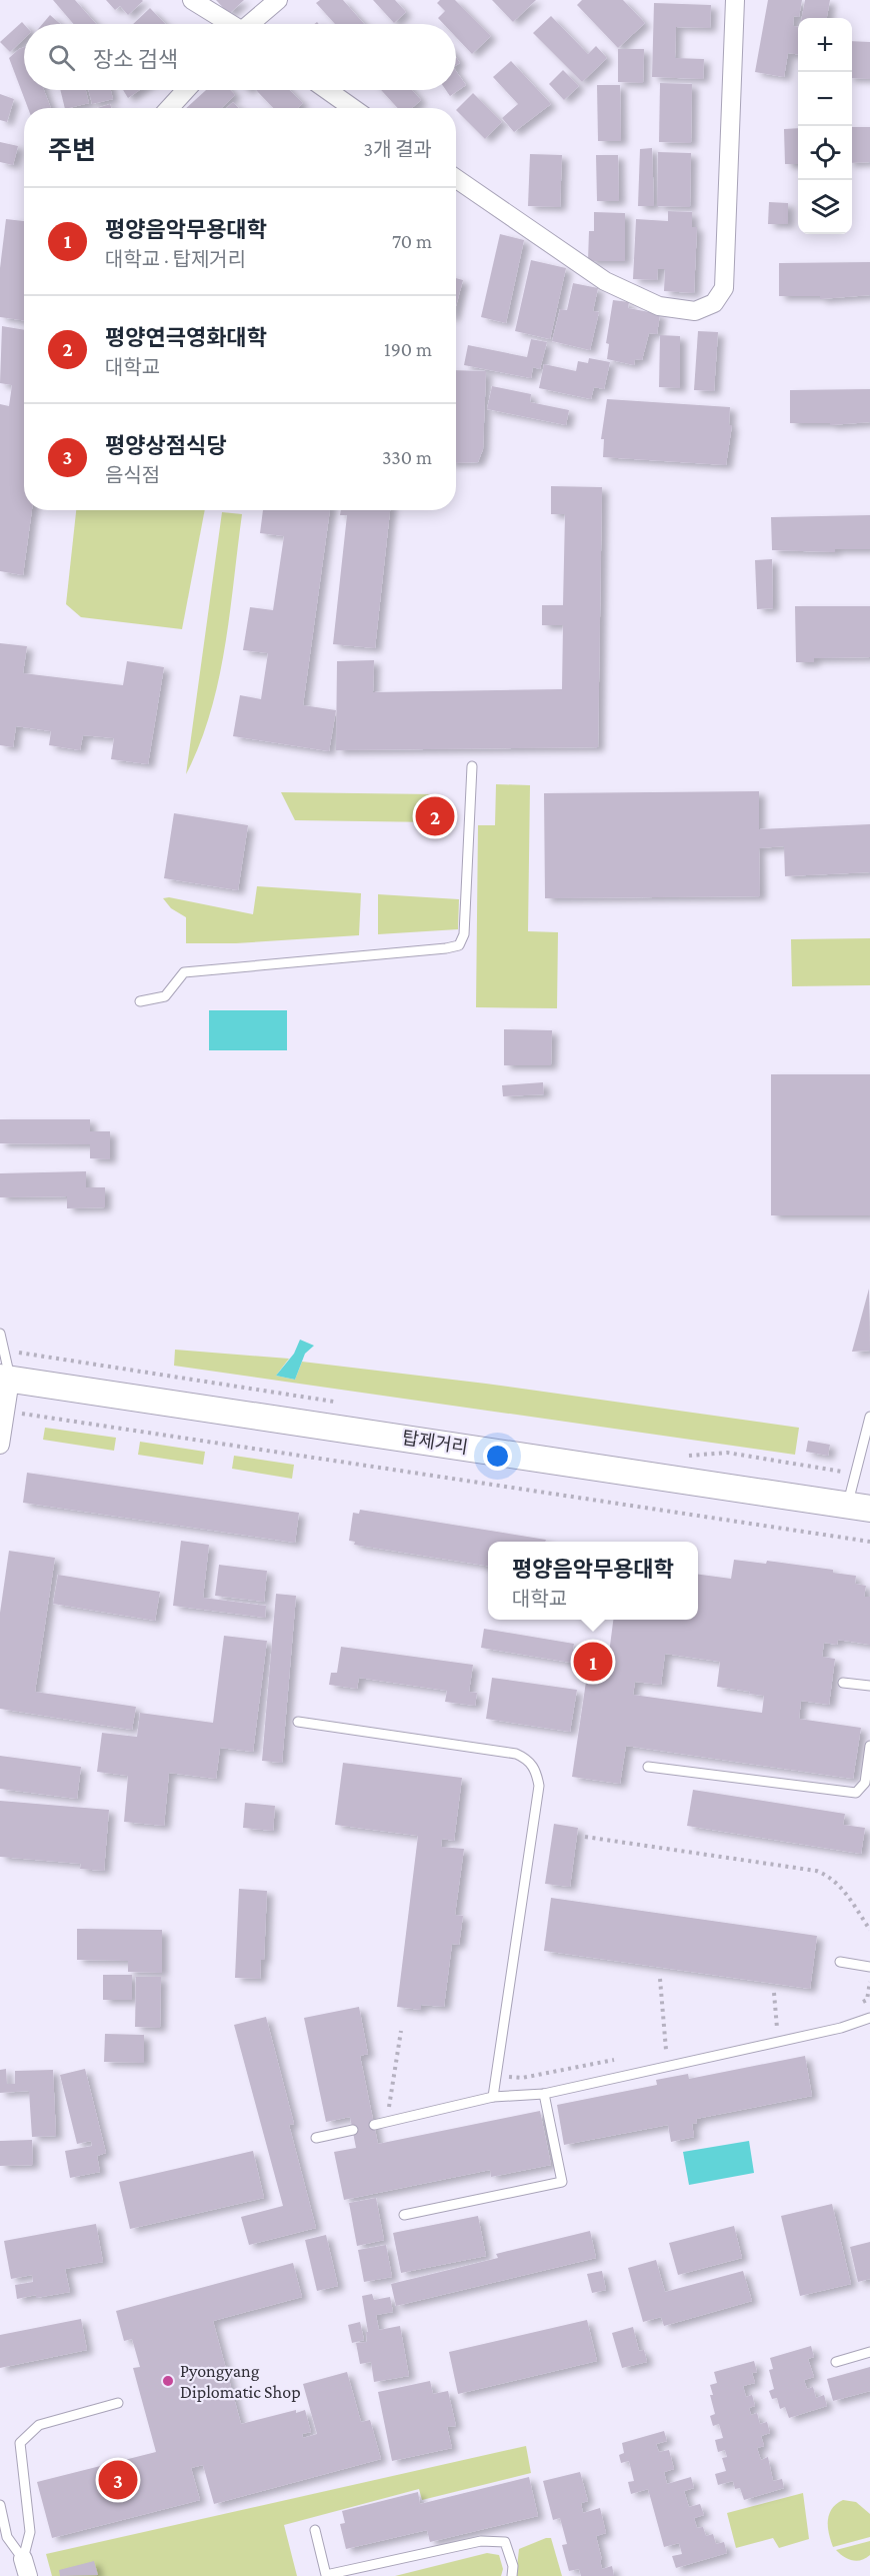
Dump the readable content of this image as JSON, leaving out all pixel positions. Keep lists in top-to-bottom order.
{
  "streets": {
    "main road": ["탑제거리"]
  },
  "places": ["Pyongyang Diplomatic Shop"],
  "page": {
    "map_buttons": ["+", "−"],
    "search": "장소 검색",
    "heading": ["주변", "3개 결과"],
    "list": [
      {
        "mark": "1",
        "name": "평양음악무용대학",
        "note": "대학교 · 탑제거리",
        "value": "70 m"
      },
      {
        "mark": "2",
        "name": "평양연극영화대학",
        "note": "대학교",
        "value": "190 m"
      },
      {
        "mark": "3",
        "name": "평양상점식당",
        "note": "음식점",
        "value": "330 m"
      }
    ],
    "pins": ["2", "1", "3"],
    "popup": ["평양음악무용대학", "대학교"]
  }
}
